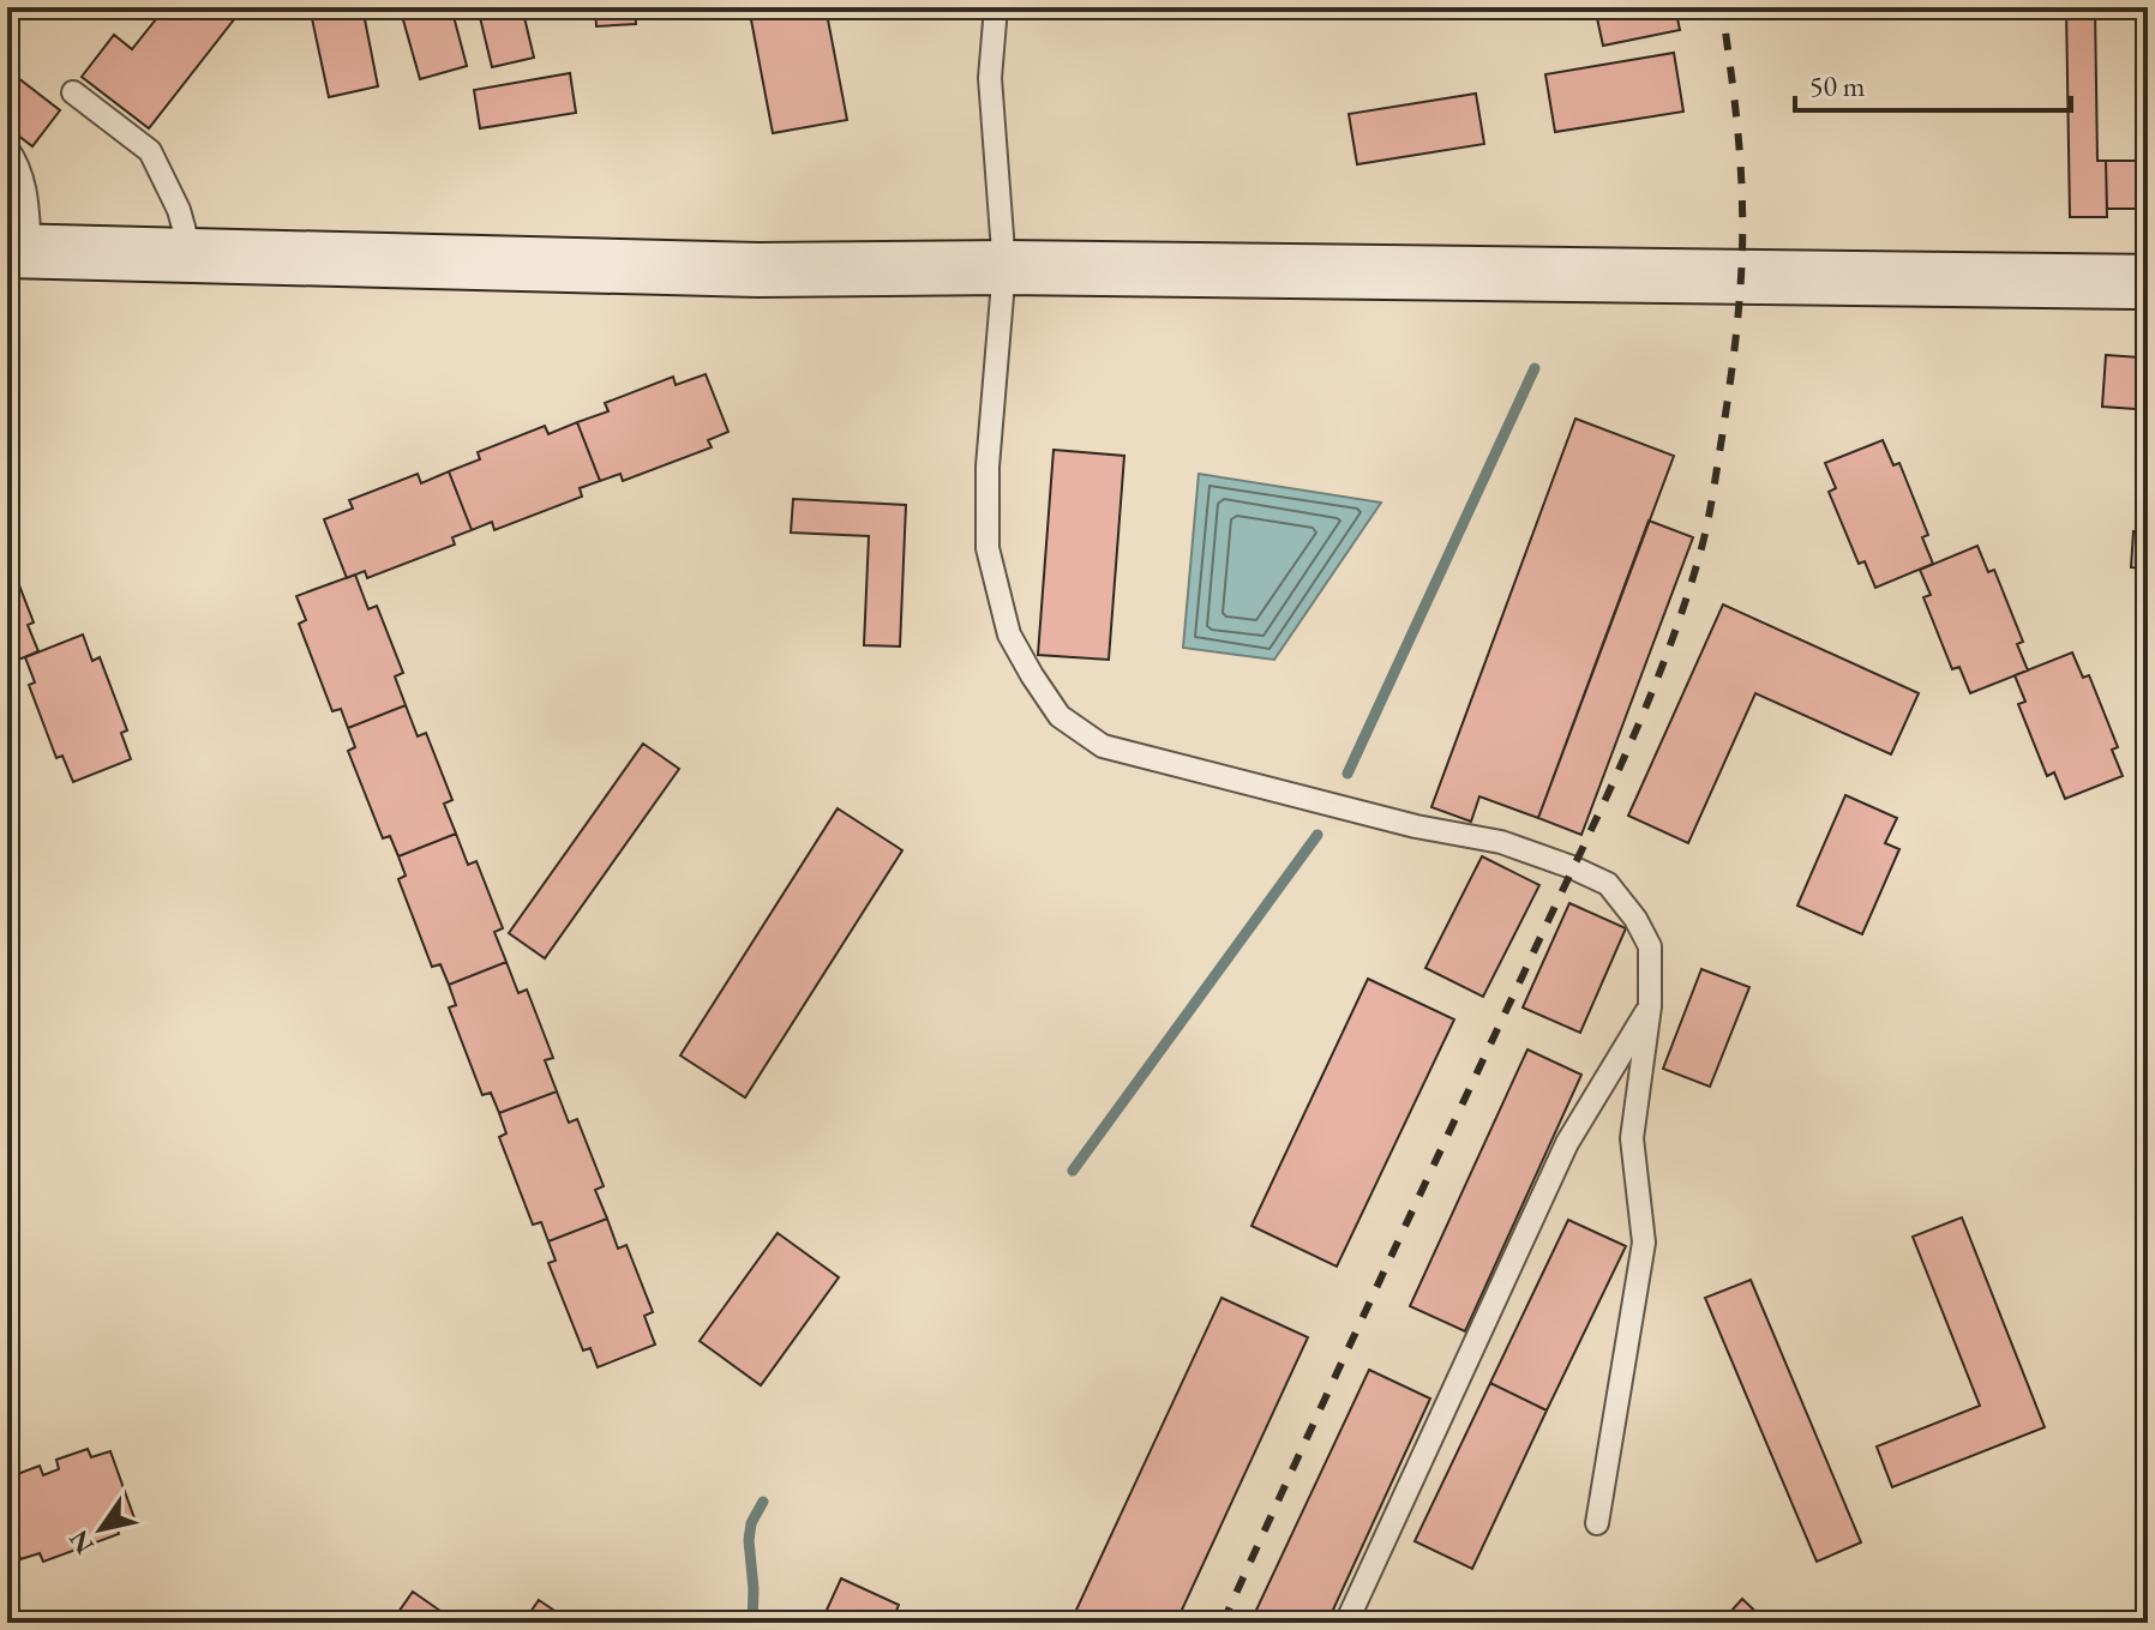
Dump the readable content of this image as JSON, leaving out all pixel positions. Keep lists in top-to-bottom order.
{
  "scale_bar": "50 m",
  "north": "bottom left"
}
